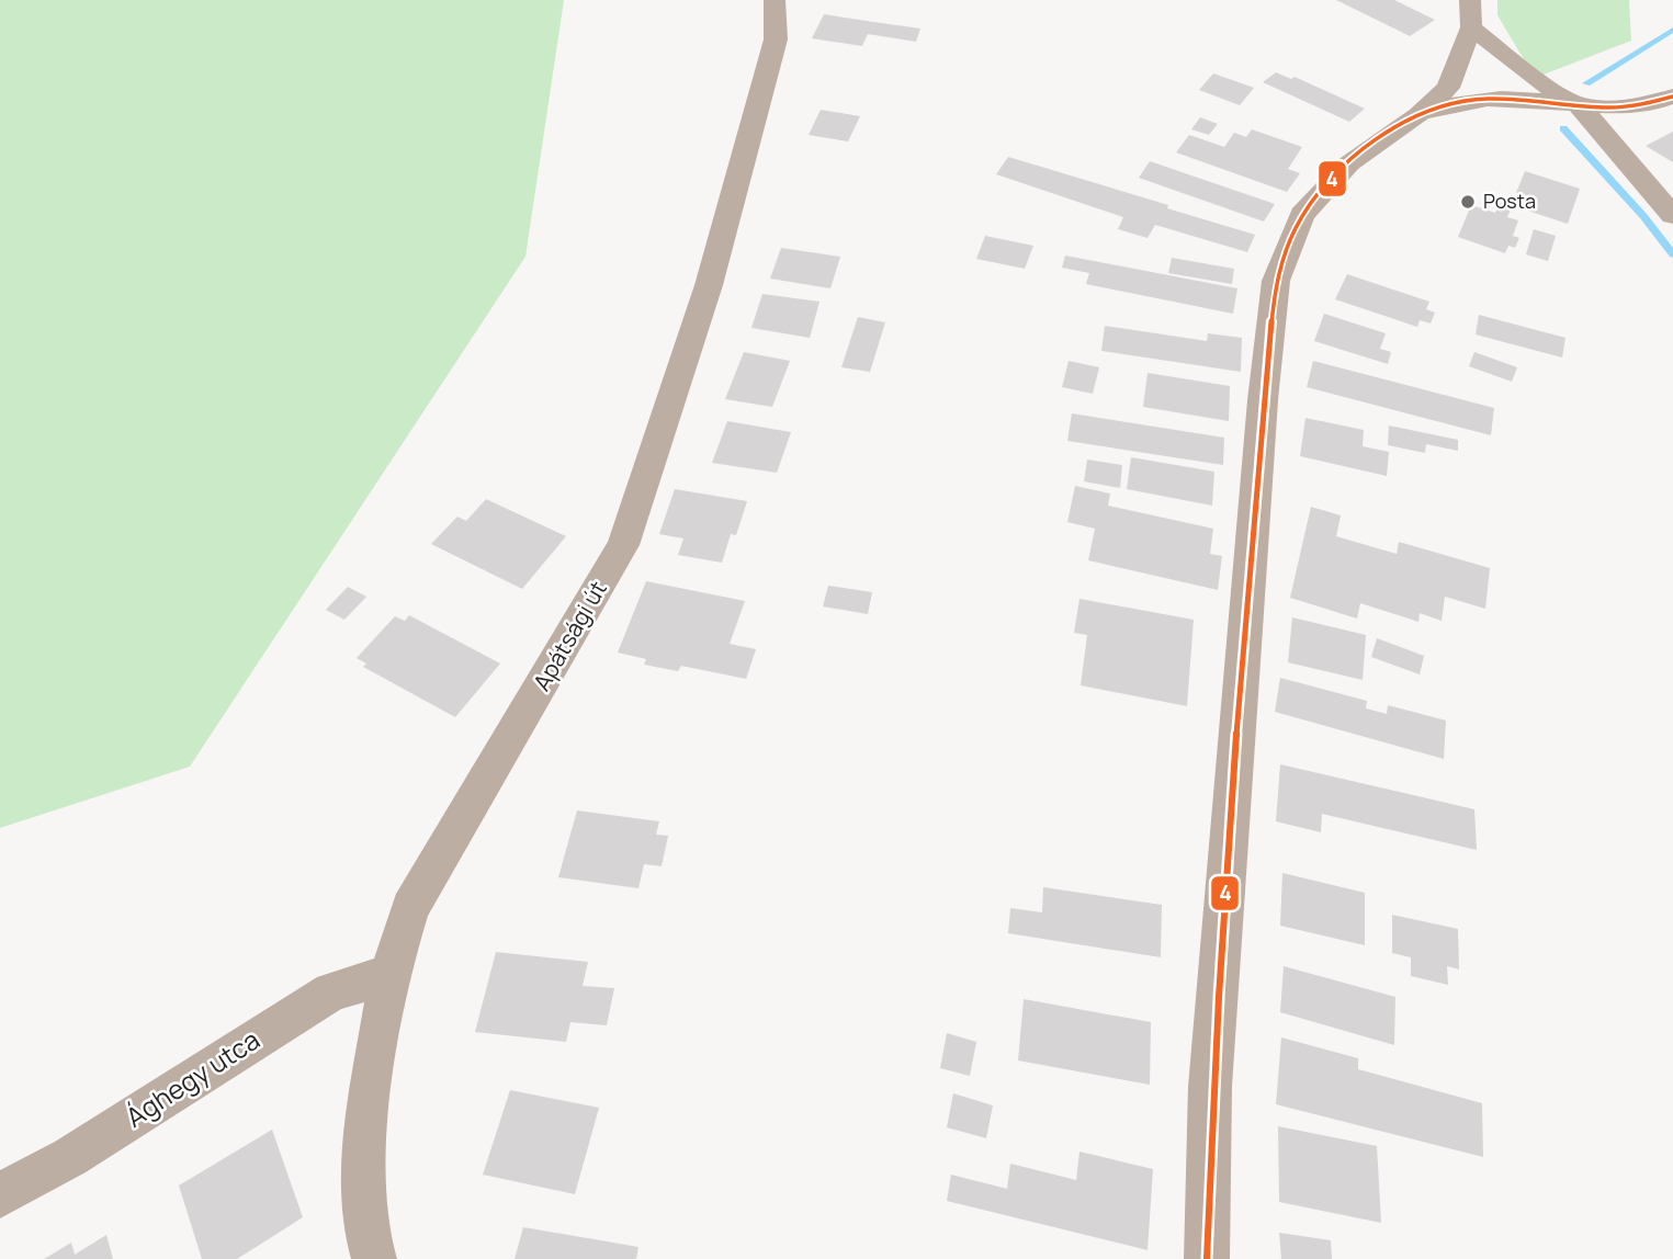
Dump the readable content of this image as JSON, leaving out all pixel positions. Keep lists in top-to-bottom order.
{
  "streets": {
    "street": ["Apátsági út", "Ághegy utca"]
  },
  "crossings": [
    ["Apátsági út", "Ághegy utca"]
  ],
  "places": ["Posta"],
  "lines": ["transit line 4"]
}
